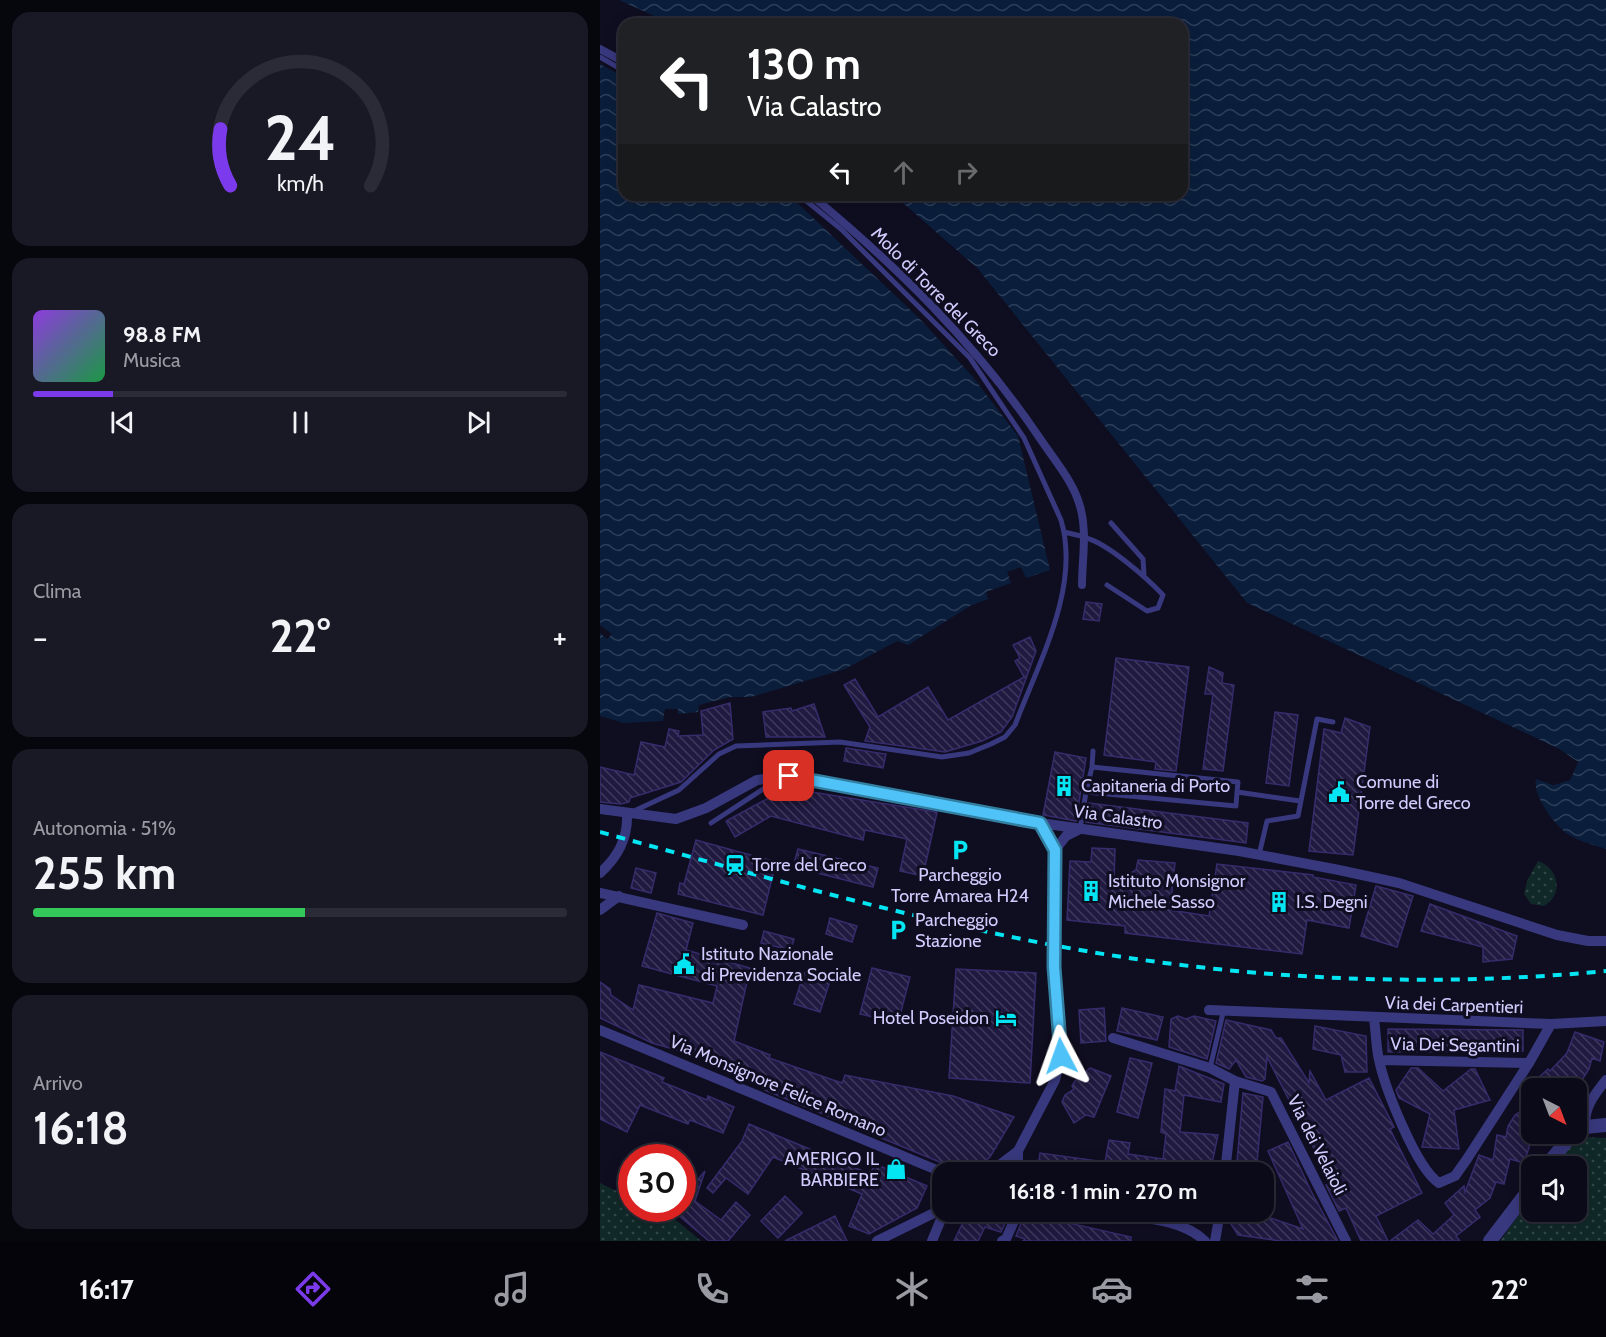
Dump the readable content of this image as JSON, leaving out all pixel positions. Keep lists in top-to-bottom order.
{
  "streets": {
    "street": [
      "Molo di Torre del Greco",
      "Via Calastro",
      "Via dei Carpentieri",
      "Via Dei Segantini",
      "Via Monsignore Felice Romano",
      "Via dei Velaioli"
    ]
  },
  "crossings": [
    ["Via dei Carpentieri", "Via Dei Segantini"]
  ],
  "places": {
    "building": ["Capitaneria di Porto", "Istituto Monsignor Michele Sasso", "I.S. Degni"],
    "public building": ["Comune di Torre del Greco", "Istituto Nazionale di Previdenza Sociale"],
    "parking": ["Parcheggio Torre Amarea H24", "Parcheggio Stazione"],
    "station": ["Torre del Greco"],
    "hotel": ["Hotel Poseidon"],
    "shop": ["AMERIGO IL BARBIERE"]
  },
  "north": "bottom right",
  "page": {
    "turn": ["130 m", "Via Calastro"],
    "song": ["98.8 FM", "Musica"],
    "tile": [
      "Clima",
      ["Autonomia · 51%", "255 km"],
      ["Arrivo", "16:18"]
    ],
    "heat": ["−", "22°", "+"],
    "limit": "30",
    "trip": "16:18 · 1 min · 270 m",
    "tabs": ["16:17", "22°"],
    "gauge": ["24", "km/h"]
  }
}
